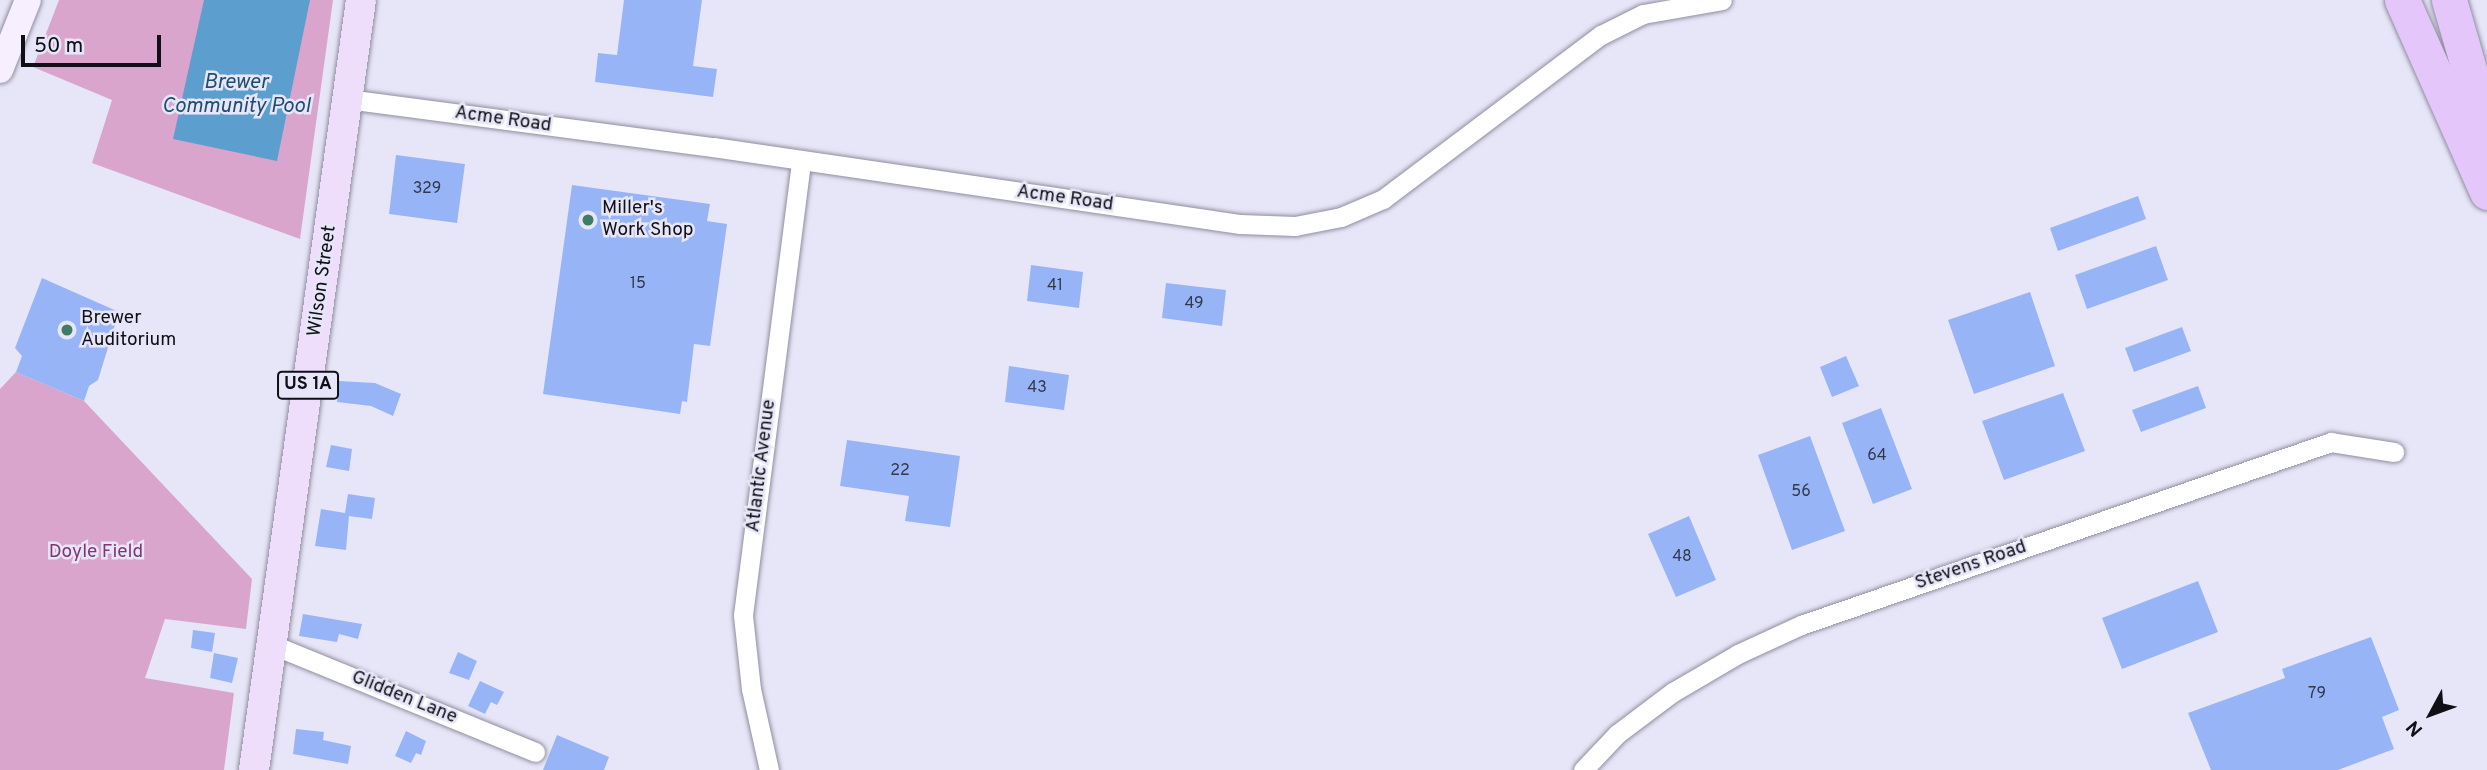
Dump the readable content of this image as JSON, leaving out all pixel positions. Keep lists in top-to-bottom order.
{
  "streets": {
    "main road": ["Wilson Street", "US 1A"],
    "street": [
      "Acme Road",
      "Atlantic Avenue",
      "Stevens Road",
      "Glidden Lane"
    ]
  },
  "crossings": [
    ["Acme Road", "Wilson Street"],
    ["Acme Road", "Atlantic Avenue"],
    ["Wilson Street", "Glidden Lane"]
  ],
  "water": ["Brewer Community Pool"],
  "parks": ["Doyle Field"],
  "places": ["Miller's Work Shop", "Brewer Auditorium"],
  "house_numbers": [
    "329",
    "15",
    "41",
    "49",
    "43",
    "64",
    "22",
    "56",
    "48",
    "79"
  ],
  "scale_bar": "50 m",
  "north": "bottom left"
}
